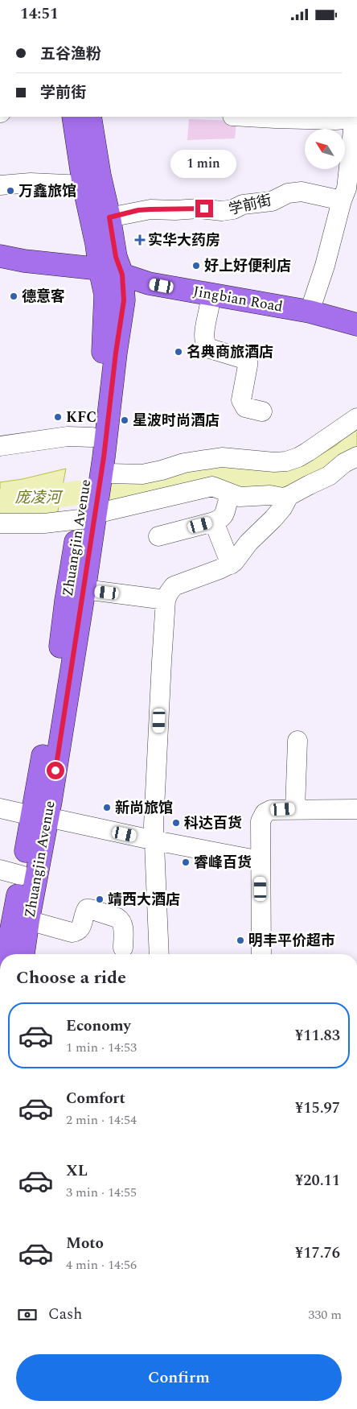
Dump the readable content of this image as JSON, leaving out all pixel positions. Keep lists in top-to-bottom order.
{
  "streets": {
    "main road": ["Jingbian Road", "Zhuangjin Avenue"],
    "street": ["学前街"]
  },
  "crossings": [
    ["学前街", "Zhuangjin Avenue"],
    ["Jingbian Road", "Zhuangjin Avenue"]
  ],
  "water": ["庞凌河"],
  "places": {
    "other": [
      "万鑫旅馆",
      "好上好便利店",
      "德意客",
      "名典商旅酒店",
      "KFC",
      "星波时尚酒店",
      "新尚旅馆",
      "科达百货",
      "睿峰百货",
      "靖西大酒店",
      "明丰平价超市"
    ],
    "health": ["实华大药房"]
  },
  "north": "top left",
  "page": {
    "status": "14:51",
    "banner": ["五谷渔粉", "学前街"],
    "bubble": "1 min",
    "heading": "Choose a ride",
    "list": [
      {
        "name": "Economy",
        "note": "1 min · 14:53",
        "value": "¥11.83"
      },
      {
        "name": "Comfort",
        "note": "2 min · 14:54",
        "value": "¥15.97"
      },
      {
        "name": "XL",
        "note": "3 min · 14:55",
        "value": "¥20.11"
      },
      {
        "name": "Moto",
        "note": "4 min · 14:56",
        "value": "¥17.76"
      }
    ],
    "pay": ["Cash", "330 m"],
    "buttons": "Confirm"
  }
}
